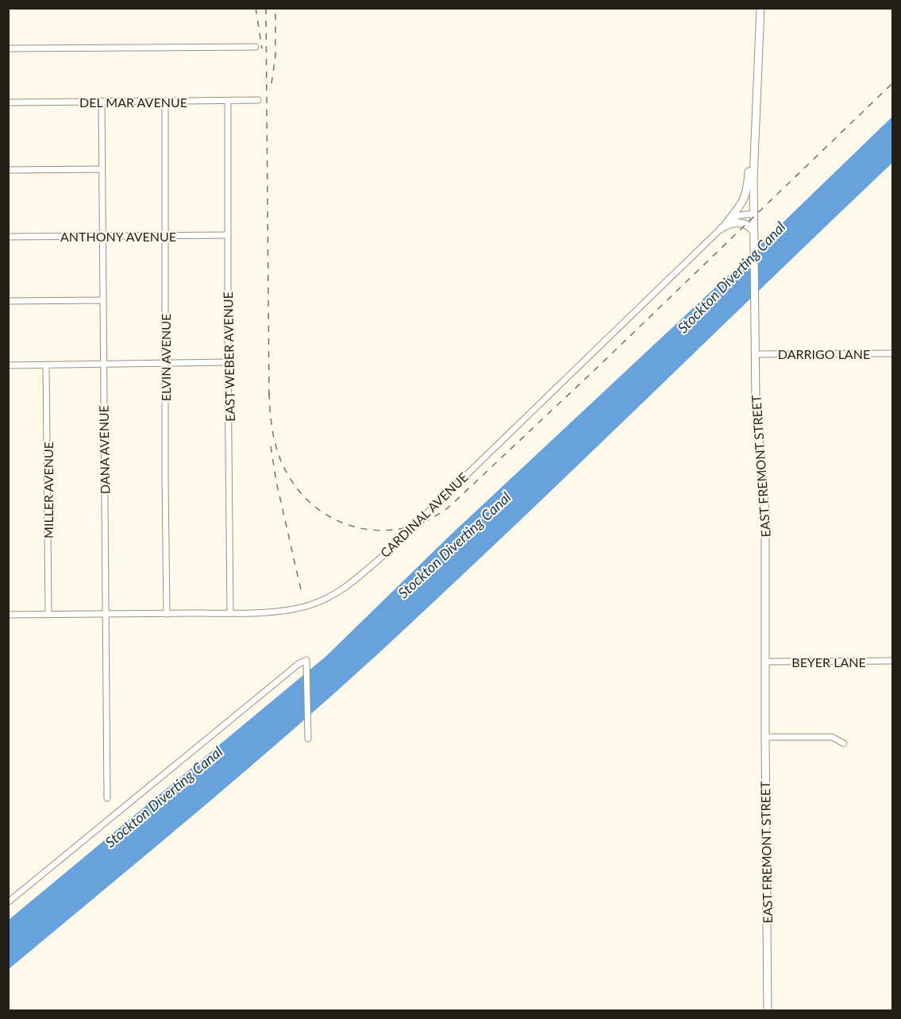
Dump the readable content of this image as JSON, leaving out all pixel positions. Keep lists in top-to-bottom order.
{
  "streets": {
    "main road": ["EAST FREMONT STREET"],
    "street": [
      "DEL MAR AVENUE",
      "ANTHONY AVENUE",
      "DARRIGO LANE",
      "EAST WEBER AVENUE",
      "ELVIN AVENUE",
      "DANA AVENUE",
      "MILLER AVENUE",
      "CARDINAL AVENUE",
      "BEYER LANE"
    ]
  },
  "crossings": [
    ["DEL MAR AVENUE", "EAST WEBER AVENUE"],
    ["DEL MAR AVENUE", "ELVIN AVENUE"],
    ["DEL MAR AVENUE", "DANA AVENUE"],
    ["ANTHONY AVENUE", "EAST WEBER AVENUE"],
    ["ANTHONY AVENUE", "ELVIN AVENUE"],
    ["ANTHONY AVENUE", "DANA AVENUE"],
    ["DARRIGO LANE", "EAST FREMONT STREET"],
    ["EAST WEBER AVENUE", "CARDINAL AVENUE"],
    ["ELVIN AVENUE", "CARDINAL AVENUE"],
    ["DANA AVENUE", "CARDINAL AVENUE"],
    ["EAST FREMONT STREET", "CARDINAL AVENUE"],
    ["EAST FREMONT STREET", "BEYER LANE"],
    ["MILLER AVENUE", "CARDINAL AVENUE"]
  ],
  "water": ["Stockton Diverting Canal"]
}
